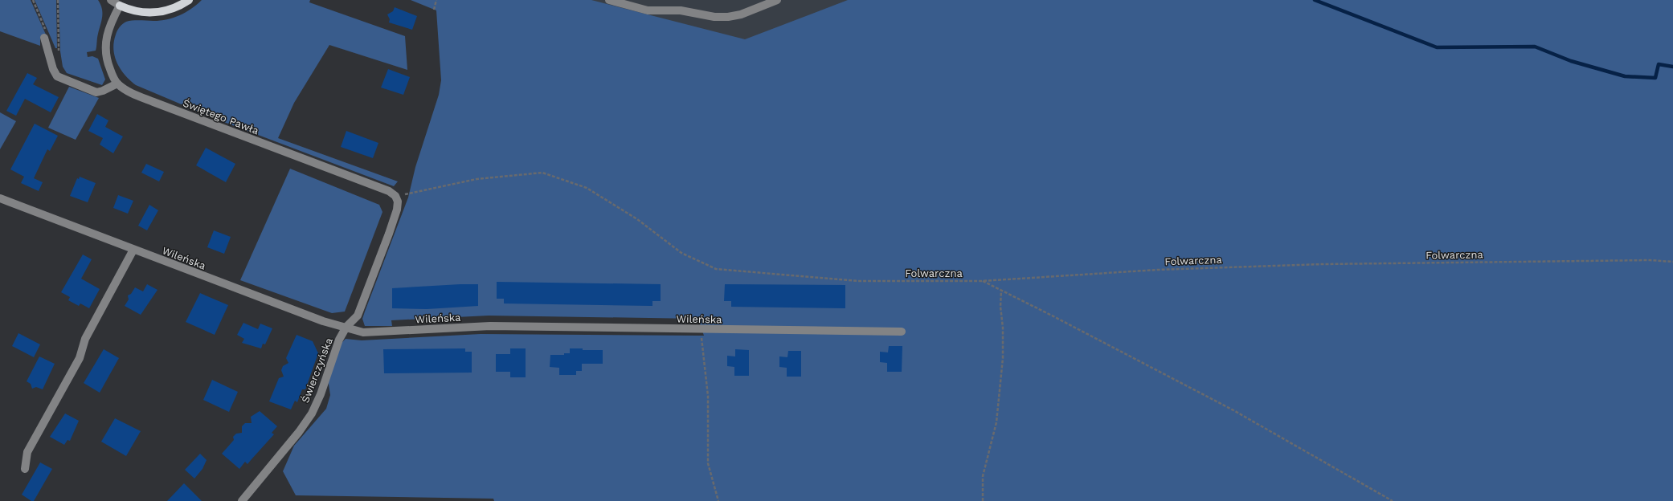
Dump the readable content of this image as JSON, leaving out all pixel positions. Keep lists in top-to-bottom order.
{
  "streets": {
    "street": ["Świętego Pawła", "Wileńska", "Świerczyńska"],
    "path": ["Folwarczna"]
  },
  "crossings": [
    ["Świętego Pawła", "Folwarczna"],
    ["Świętego Pawła", "Świerczyńska"],
    ["Folwarczna", "Świerczyńska"],
    ["Wileńska", "Świerczyńska"]
  ]
}
